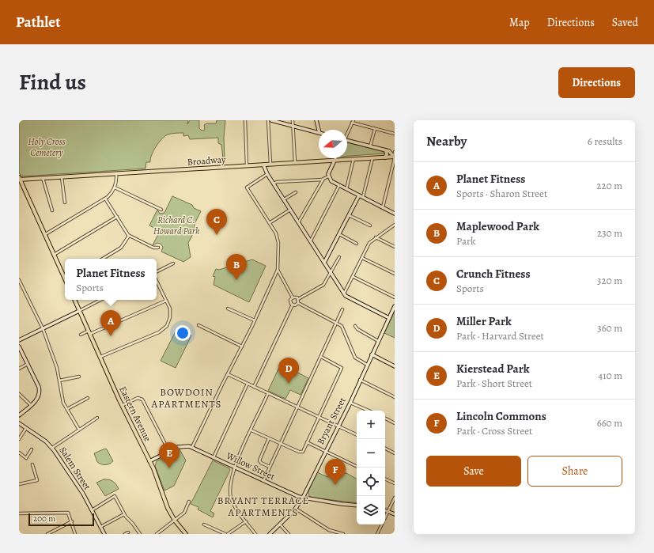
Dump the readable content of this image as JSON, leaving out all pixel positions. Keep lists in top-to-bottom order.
{
  "streets": {
    "main road": [
      "Broadway",
      "Eastern Avenue",
      "Bryant Street",
      "Willow Street",
      "Salem Street"
    ]
  },
  "crossings": [
    ["Bryant Street", "Willow Street"]
  ],
  "districts": ["BOWDOIN APARTMENTS", "BRYANT TERRACE APARTMENTS"],
  "parks": ["Holy Cross Cemetery", "Richard C. Howard Park"],
  "scale_bar": "200 m",
  "north": "left",
  "page": {
    "header": "Pathlet",
    "nav": ["Map", "Directions", "Saved"],
    "title": "Find us",
    "buttons": [
      "Directions",
      ["Save", "Share"]
    ],
    "heading": ["Nearby", "6 results"],
    "list": [
      {
        "mark": "A",
        "name": "Planet Fitness",
        "note": "Sports · Sharon Street",
        "value": "220 m"
      },
      {
        "mark": "B",
        "name": "Maplewood Park",
        "note": "Park",
        "value": "230 m"
      },
      {
        "mark": "C",
        "name": "Crunch Fitness",
        "note": "Sports",
        "value": "320 m"
      },
      {
        "mark": "D",
        "name": "Miller Park",
        "note": "Park · Harvard Street",
        "value": "360 m"
      },
      {
        "mark": "E",
        "name": "Kierstead Park",
        "note": "Park · Short Street",
        "value": "410 m"
      },
      {
        "mark": "F",
        "name": "Lincoln Commons",
        "note": "Park · Cross Street",
        "value": "660 m"
      }
    ],
    "pins": [
      "C",
      "B",
      "A",
      "D",
      "E",
      "F"
    ],
    "popup": ["Planet Fitness", "Sports"],
    "map_buttons": ["+", "−"],
    "scale": "200 m"
  }
}
